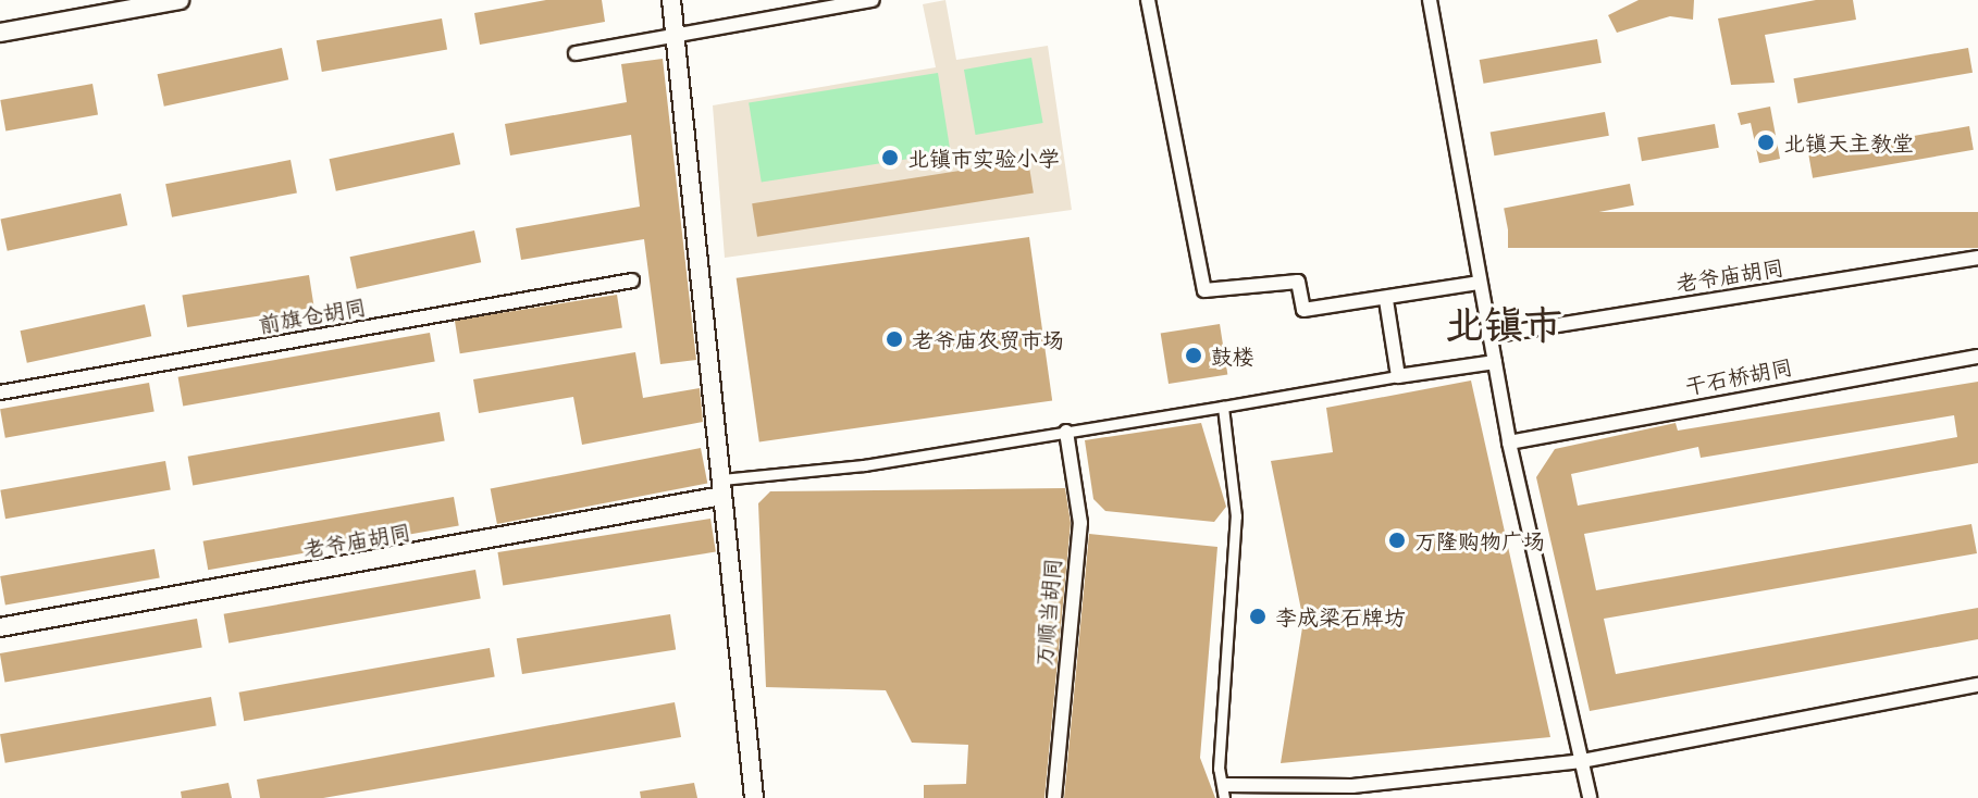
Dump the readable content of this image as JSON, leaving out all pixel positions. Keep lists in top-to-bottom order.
{
  "streets": {
    "street": [
      "老爷庙胡同",
      "前旗仓胡同",
      "干石桥胡同",
      "万顺当胡同"
    ]
  },
  "crossings": [
    ["老爷庙胡同", "万顺当胡同"]
  ],
  "districts": ["北镇市"],
  "places": [
    "北镇天主教堂",
    "北镇市实验小学",
    "老爷庙农贸市场",
    "鼓楼",
    "万隆购物广场",
    "李成梁石牌坊"
  ]
}
